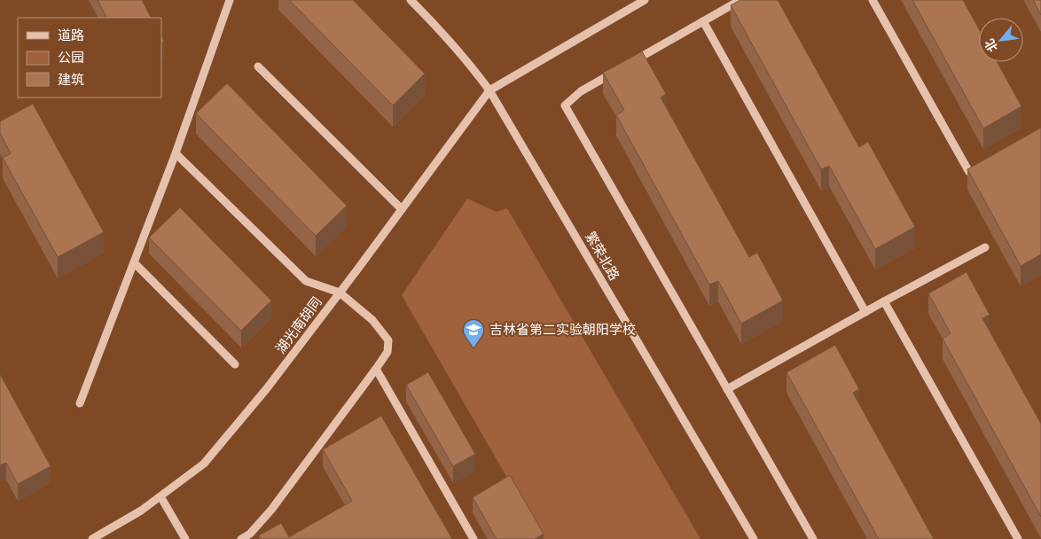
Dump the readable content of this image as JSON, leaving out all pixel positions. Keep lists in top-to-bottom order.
{
  "streets": {
    "street": ["繁荣北路", "湖光南胡同"]
  },
  "crossings": [
    ["繁荣北路", "湖光南胡同"]
  ],
  "places": {
    "school or university": ["吉林省第二实验朝阳学校"]
  },
  "legend": ["道路", "公园", "建筑"],
  "north": "bottom left"
}
